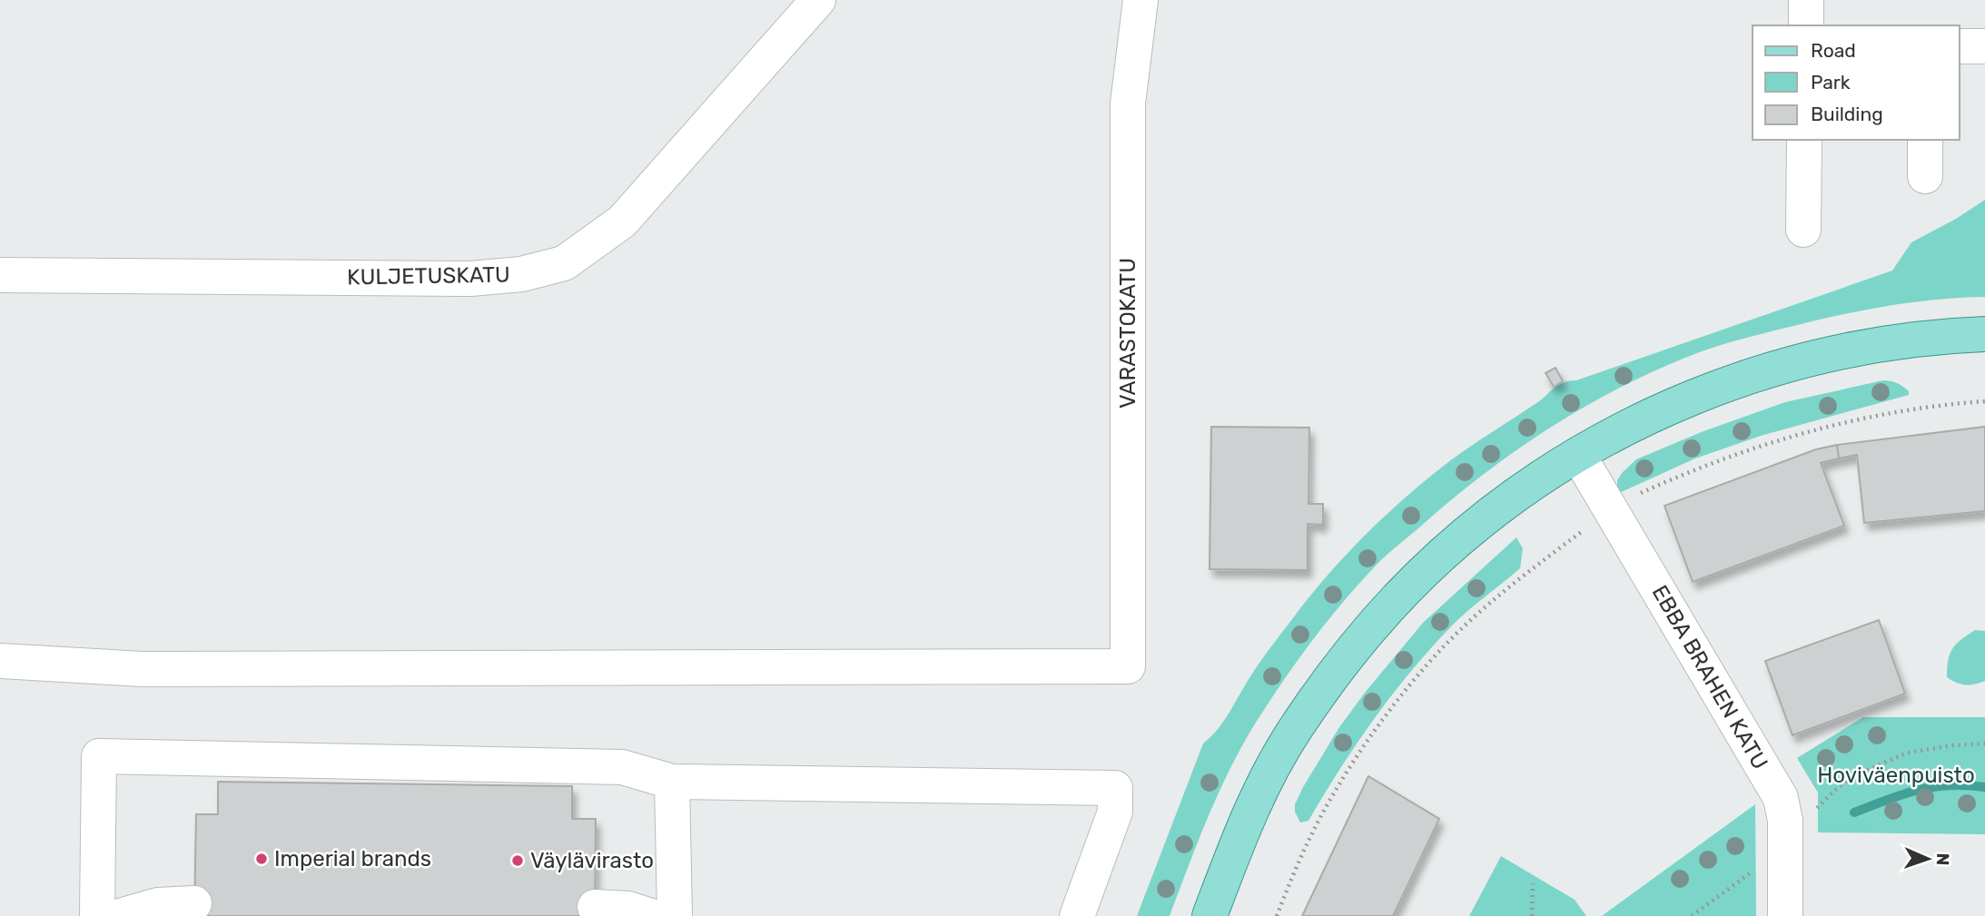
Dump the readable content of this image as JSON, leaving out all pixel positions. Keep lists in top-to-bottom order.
{
  "streets": {
    "street": ["KULJETUSKATU", "VARASTOKATU", "EBBA BRAHEN KATU"]
  },
  "parks": ["Hoviväenpuisto"],
  "places": ["Imperial brands", "Väylävirasto"],
  "legend": ["Road", "Park", "Building"],
  "north": "right"
}
